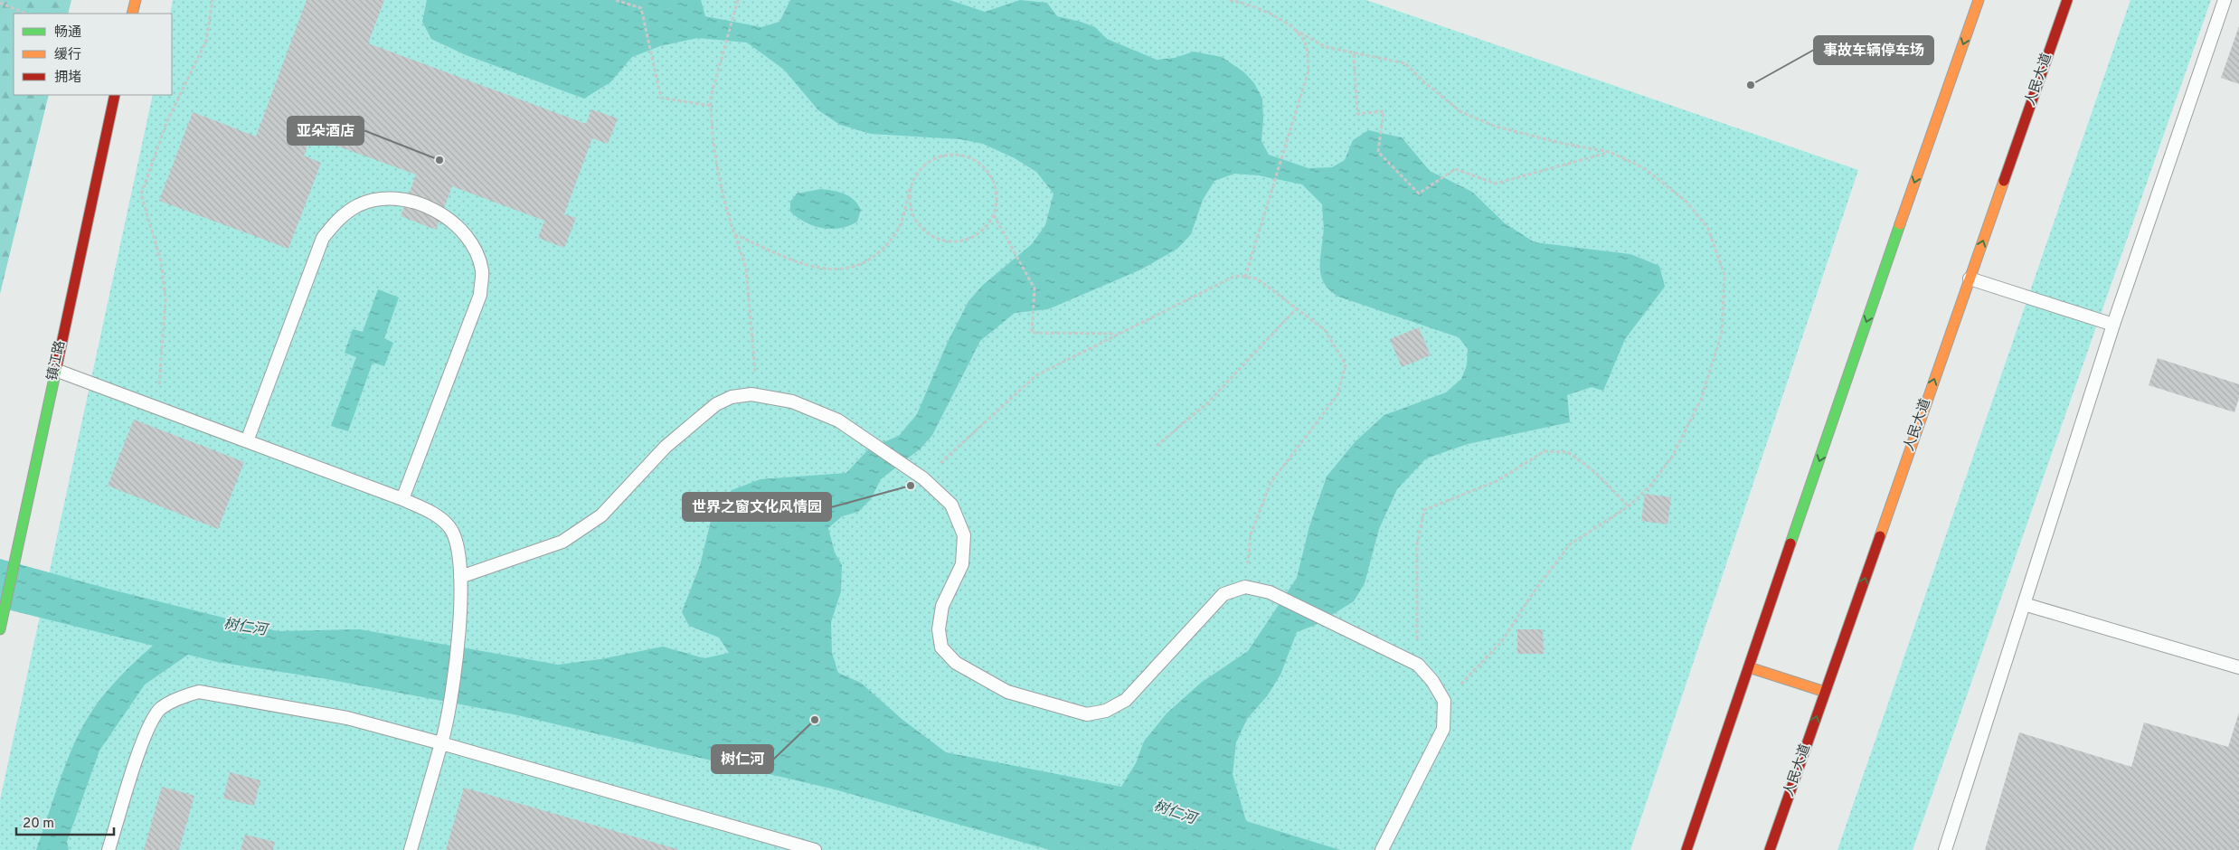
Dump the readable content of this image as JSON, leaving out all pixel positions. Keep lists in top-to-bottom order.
{
  "streets": {
    "main road": ["人民大道", "镇江路"]
  },
  "water": ["树仁河"],
  "places": [
    "事故车辆停车场",
    "亚朵酒店",
    "世界之窗文化风情园",
    "树仁河"
  ],
  "legend": ["畅通", "缓行", "拥堵"],
  "scale_bar": "20 m"
}
